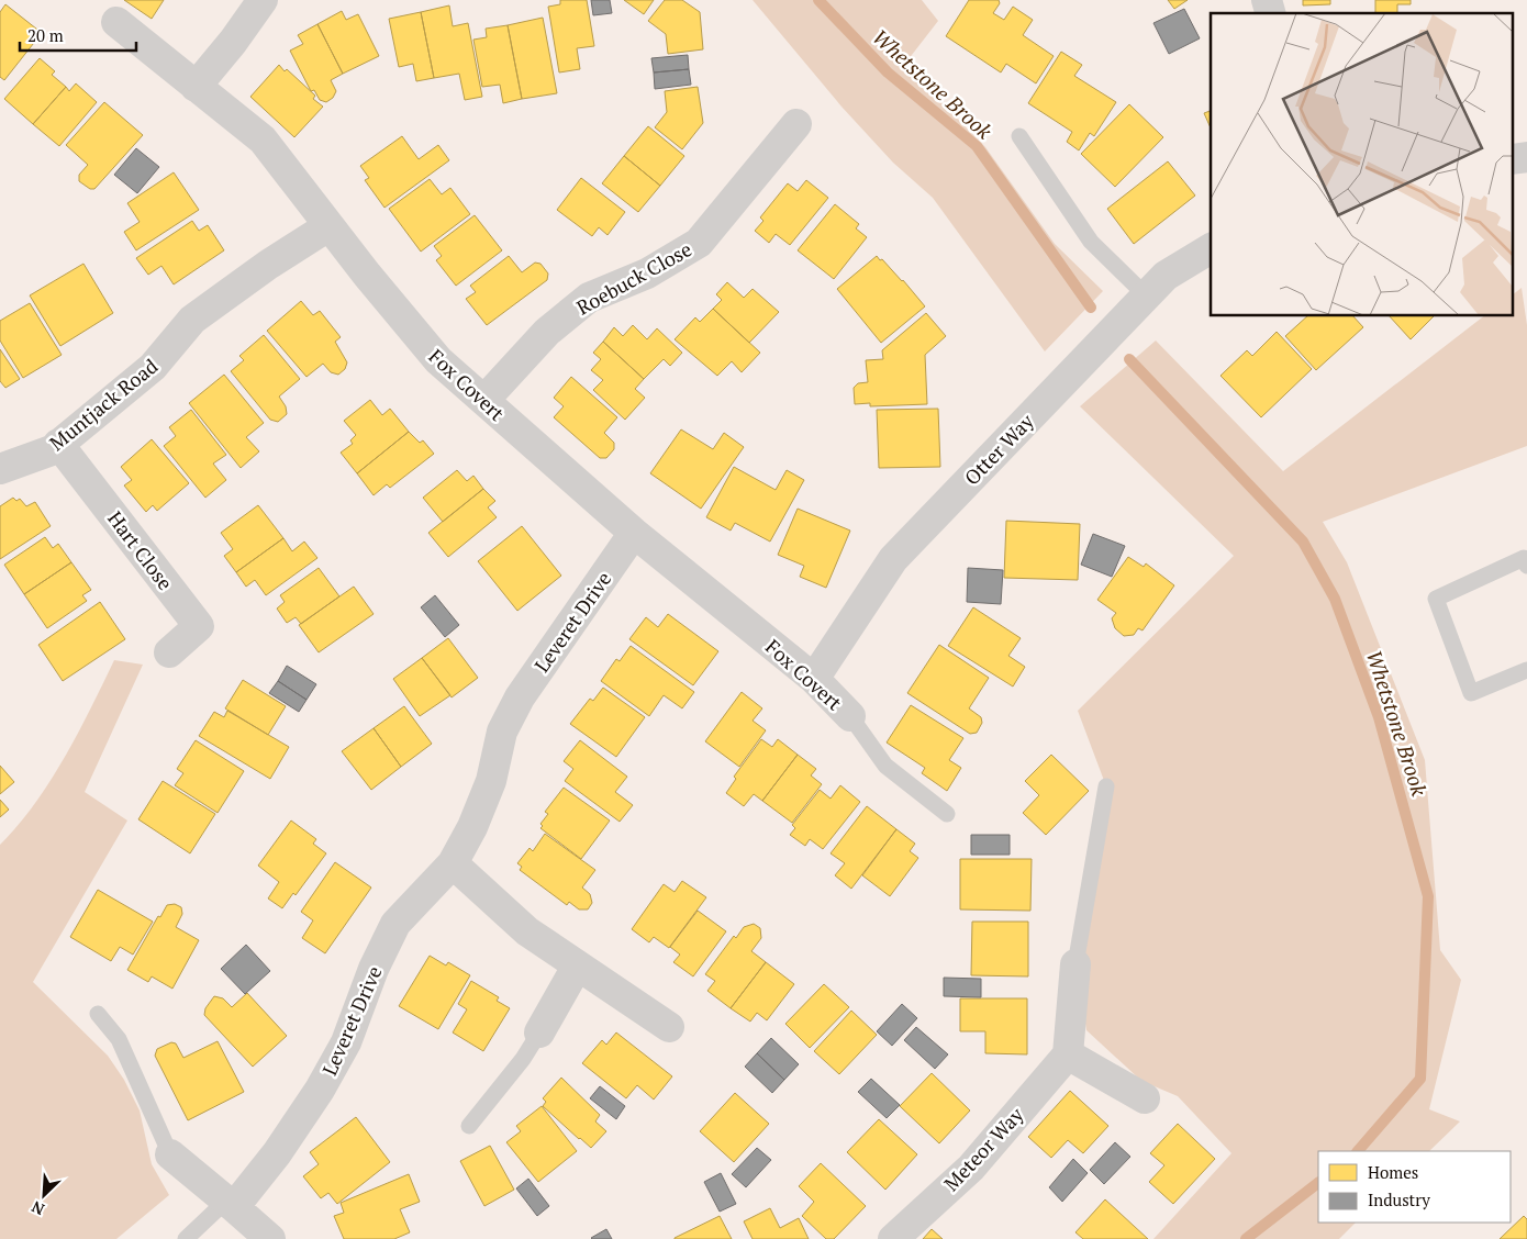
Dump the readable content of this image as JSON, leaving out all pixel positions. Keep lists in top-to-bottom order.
{
  "streets": {
    "street": [
      "Roebuck Close",
      "Fox Covert",
      "Muntjack Road",
      "Otter Way",
      "Hart Close",
      "Leveret Drive",
      "Meteor Way"
    ]
  },
  "crossings": [
    ["Roebuck Close", "Fox Covert"],
    ["Fox Covert", "Muntjack Road"],
    ["Fox Covert", "Otter Way"],
    ["Fox Covert", "Leveret Drive"],
    ["Muntjack Road", "Hart Close"]
  ],
  "water": ["Whetstone Brook"],
  "legend": ["Homes", "Industry"],
  "scale_bar": "20 m",
  "north": "bottom left"
}
